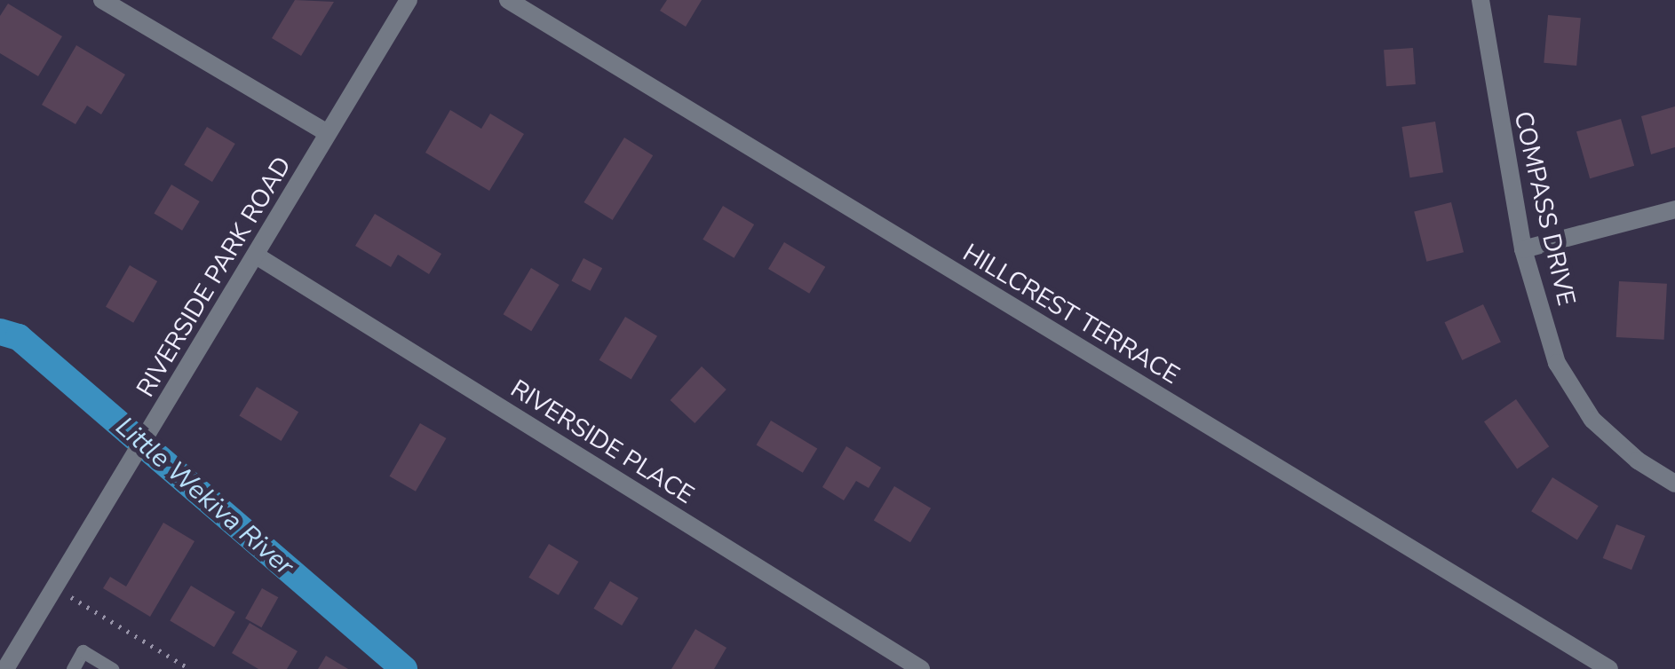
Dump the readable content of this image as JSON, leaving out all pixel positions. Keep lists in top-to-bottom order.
{
  "streets": {
    "street": [
      "COMPASS DRIVE",
      "RIVERSIDE PARK ROAD",
      "HILLCREST TERRACE",
      "RIVERSIDE PLACE"
    ]
  },
  "crossings": [
    ["RIVERSIDE PARK ROAD", "RIVERSIDE PLACE"]
  ],
  "water": ["Little Wekiva River"]
}
